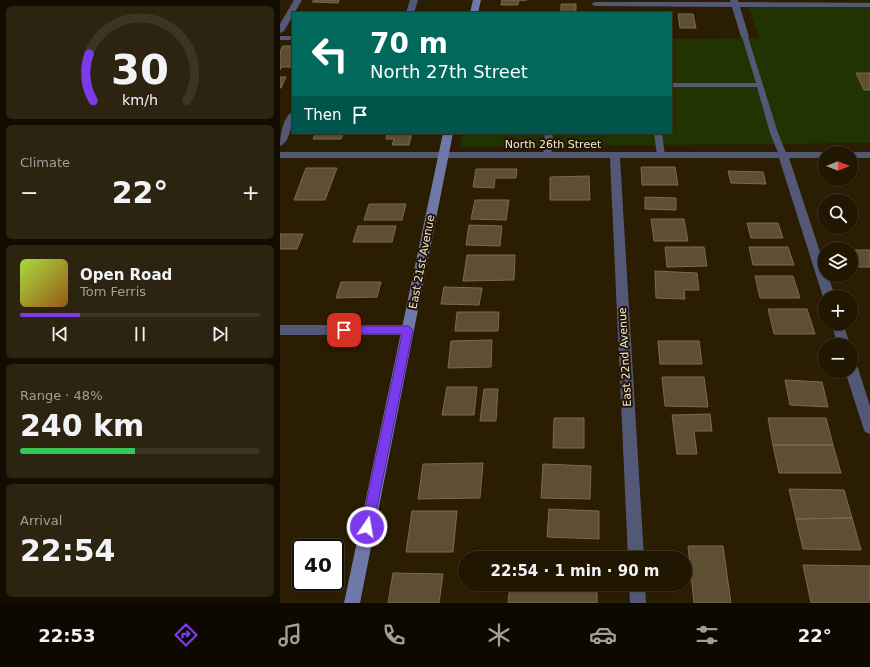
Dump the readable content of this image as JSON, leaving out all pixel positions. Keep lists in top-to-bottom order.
{
  "streets": {
    "street": ["North 26th Street", "East 21st Avenue", "East 22nd Avenue"]
  },
  "crossings": [
    ["North 26th Street", "East 21st Avenue"],
    ["North 26th Street", "East 22nd Avenue"]
  ],
  "north": "right",
  "page": {
    "turn": ["70 m", "North 27th Street"],
    "then": "Then",
    "tile": [
      "Climate",
      ["Range · 48%", "240 km"],
      ["Arrival", "22:54"]
    ],
    "map_buttons": ["+", "−"],
    "heat": ["−", "22°", "+"],
    "song": ["Open Road", "Tom Ferris"],
    "limit": "40",
    "trip": "22:54 · 1 min · 90 m",
    "tabs": ["22:53", "22°"],
    "gauge": ["30", "km/h"]
  }
}
